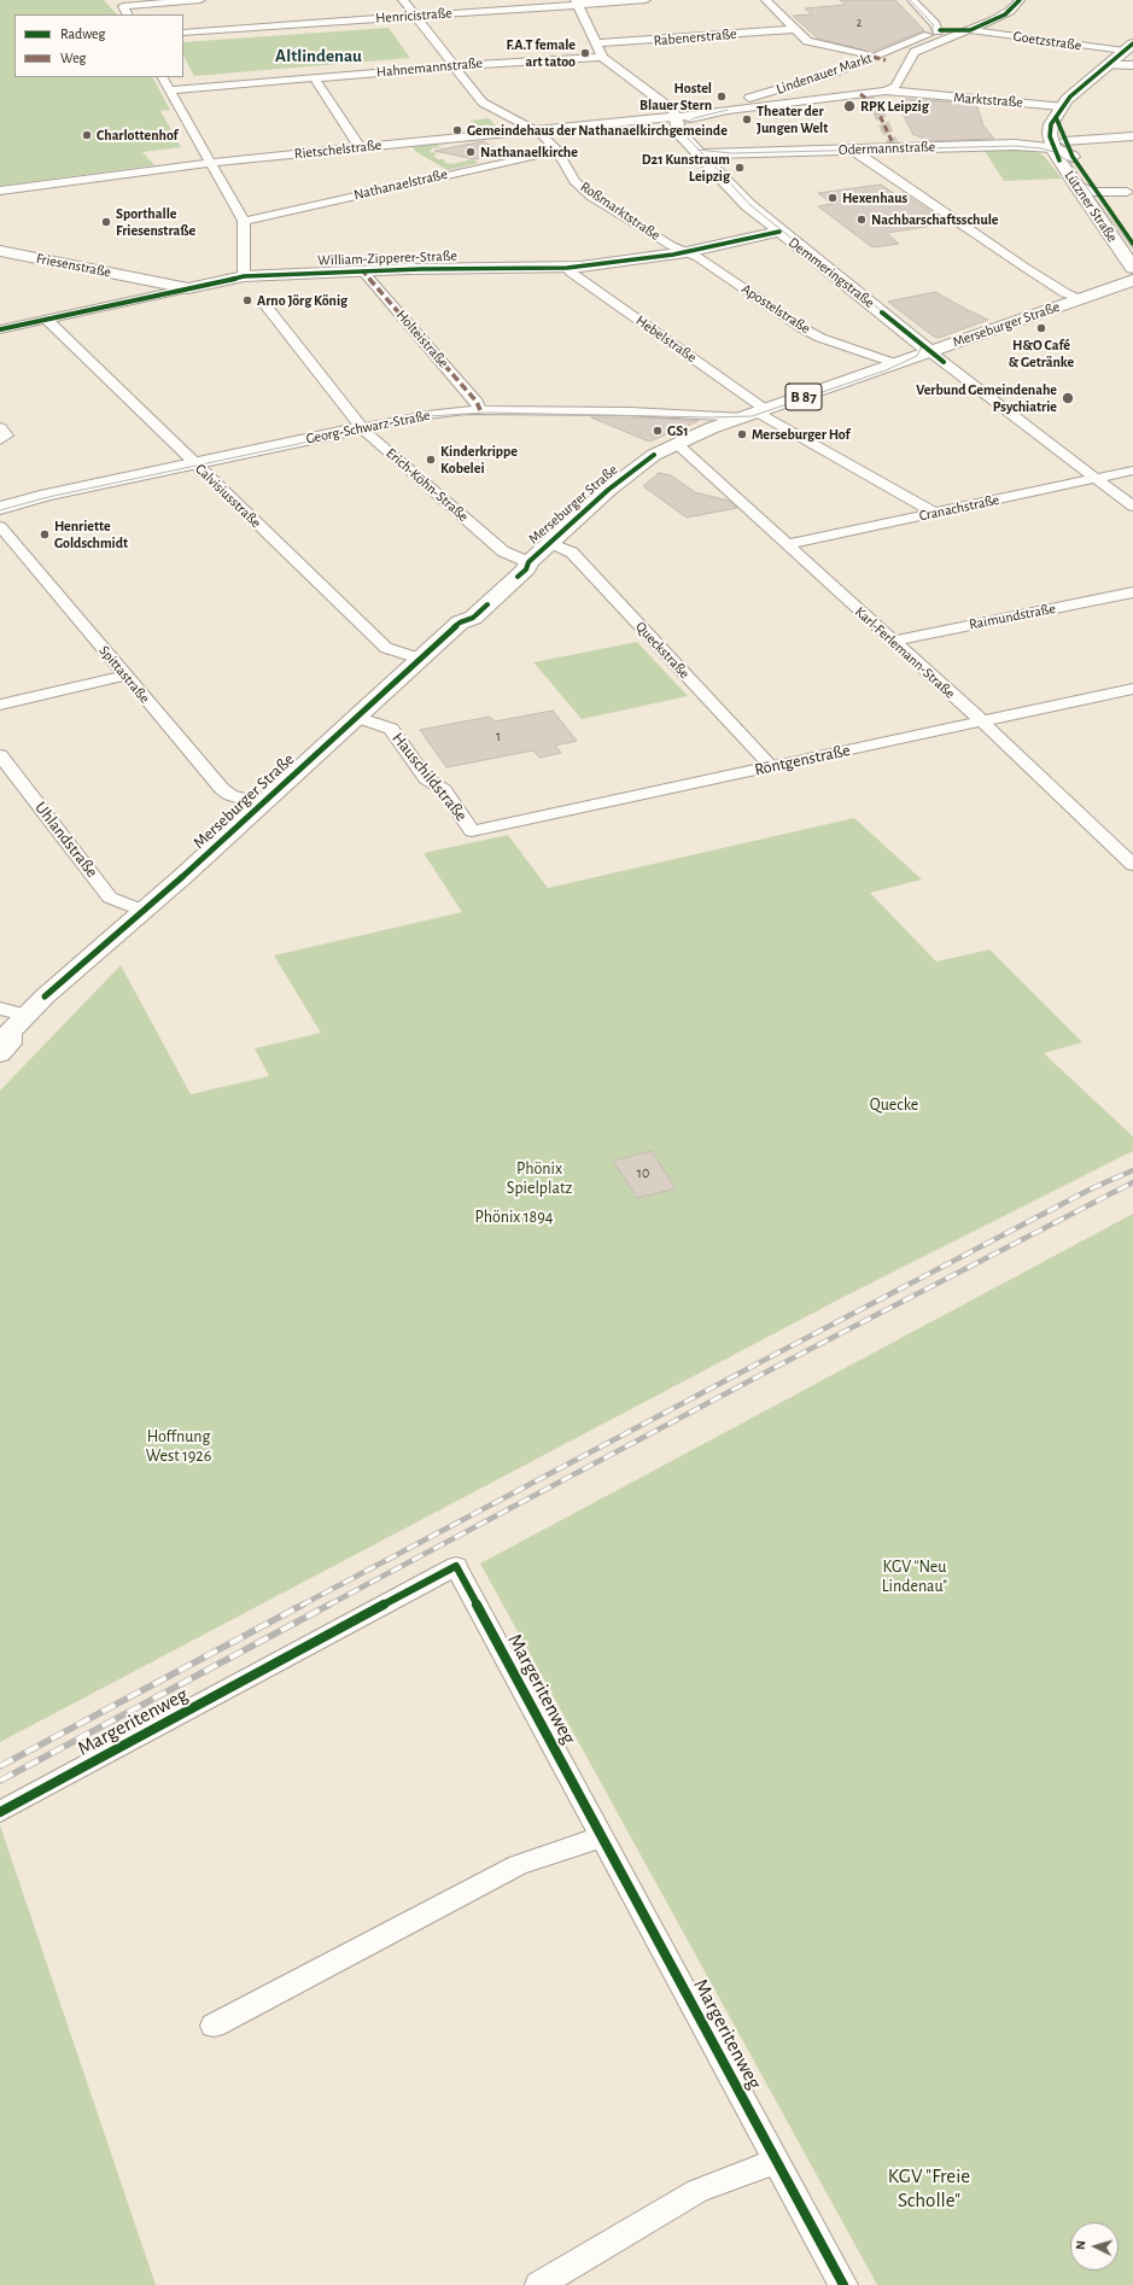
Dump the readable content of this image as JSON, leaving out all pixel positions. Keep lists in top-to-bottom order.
{
  "streets": {
    "main road": [
      "Odermannstraße",
      "Lützner Straße",
      "William-Zipperer-Straße",
      "Friesenstraße",
      "Demmeringstraße",
      "Merseburger Straße",
      "B 87",
      "Georg-Schwarz-Straße"
    ],
    "street": [
      "Henricistraße",
      "Rabenerstraße",
      "Goetzstraße",
      "Hahnemannstraße",
      "Lindenauer Markt",
      "Marktstraße",
      "Rietschelstraße",
      "Nathanaelstraße",
      "Roßmarktstraße",
      "Apostelstraße",
      "Holteistraße",
      "Hebelstraße",
      "Erich-Köhn-Straße",
      "Calvisiusstraße",
      "Cranachstraße",
      "Raimundstraße",
      "Queckstraße",
      "Karl-Ferlemann-Straße",
      "Spittastraße",
      "Röntgenstraße",
      "Hauschildstraße",
      "Uhlandstraße",
      "Margeritenweg"
    ]
  },
  "crossings": [
    ["Henricistraße", "Roßmarktstraße"],
    ["Henricistraße", "Demmeringstraße"],
    ["Rabenerstraße", "Demmeringstraße"],
    ["Hahnemannstraße", "Roßmarktstraße"],
    ["Hahnemannstraße", "Demmeringstraße"],
    ["Lindenauer Markt", "Marktstraße"],
    ["Lindenauer Markt", "Rietschelstraße"],
    ["Lindenauer Markt", "Demmeringstraße"],
    ["Marktstraße", "Lützner Straße"],
    ["Odermannstraße", "Lützner Straße"],
    ["Odermannstraße", "Demmeringstraße"],
    ["Rietschelstraße", "Roßmarktstraße"],
    ["Rietschelstraße", "Demmeringstraße"],
    ["Nathanaelstraße", "Roßmarktstraße"],
    ["Roßmarktstraße", "William-Zipperer-Straße"],
    ["Roßmarktstraße", "Apostelstraße"],
    ["William-Zipperer-Straße", "Friesenstraße"],
    ["William-Zipperer-Straße", "Demmeringstraße"],
    ["William-Zipperer-Straße", "Apostelstraße"],
    ["William-Zipperer-Straße", "Holteistraße"],
    ["William-Zipperer-Straße", "Hebelstraße"],
    ["Demmeringstraße", "Merseburger Straße"],
    ["Demmeringstraße", "Cranachstraße"],
    ["Apostelstraße", "Merseburger Straße"],
    ["Merseburger Straße", "Hebelstraße"],
    ["Merseburger Straße", "Georg-Schwarz-Straße"],
    ["Merseburger Straße", "Erich-Köhn-Straße"],
    ["Merseburger Straße", "Calvisiusstraße"],
    ["Merseburger Straße", "Queckstraße"],
    ["Merseburger Straße", "Karl-Ferlemann-Straße"],
    ["Merseburger Straße", "Spittastraße"],
    ["Merseburger Straße", "Hauschildstraße"],
    ["Merseburger Straße", "Uhlandstraße"],
    ["Holteistraße", "Georg-Schwarz-Straße"],
    ["Hebelstraße", "Georg-Schwarz-Straße"],
    ["Hebelstraße", "Cranachstraße"],
    ["Georg-Schwarz-Straße", "Erich-Köhn-Straße"],
    ["Georg-Schwarz-Straße", "Calvisiusstraße"],
    ["Cranachstraße", "Karl-Ferlemann-Straße"],
    ["Raimundstraße", "Karl-Ferlemann-Straße"],
    ["Queckstraße", "Röntgenstraße"],
    ["Karl-Ferlemann-Straße", "Röntgenstraße"],
    ["Röntgenstraße", "Hauschildstraße"]
  ],
  "districts": ["Altlindenau"],
  "parks": [
    "Quecke",
    "Phönix Spielplatz",
    "Phönix 1894",
    "Hoffnung West 1926",
    "KGV \"Neu Lindenau\"",
    "KGV \"Freie Scholle\""
  ],
  "places": [
    "F.A.T female art tatoo",
    "Hostel Blauer Stern",
    "RPK Leipzig",
    "Theater der Jungen Welt",
    "Gemeindehaus der Nathanaelkirchgemeinde",
    "Charlottenhof",
    "Nathanaelkirche",
    "D21 Kunstraum Leipzig",
    "Hexenhaus",
    "Nachbarschaftsschule",
    "Sporthalle Friesenstraße",
    "Arno Jörg König",
    "H&O Café & Getränke",
    "Verbund Gemeindenahe Psychiatrie",
    "GS1",
    "Merseburger Hof",
    "Kinderkrippe Kobelei",
    "Henriette Goldschmidt"
  ],
  "house_numbers": ["2", "1", "10"],
  "legend": ["Radweg", "Weg"],
  "north": "left"
}
